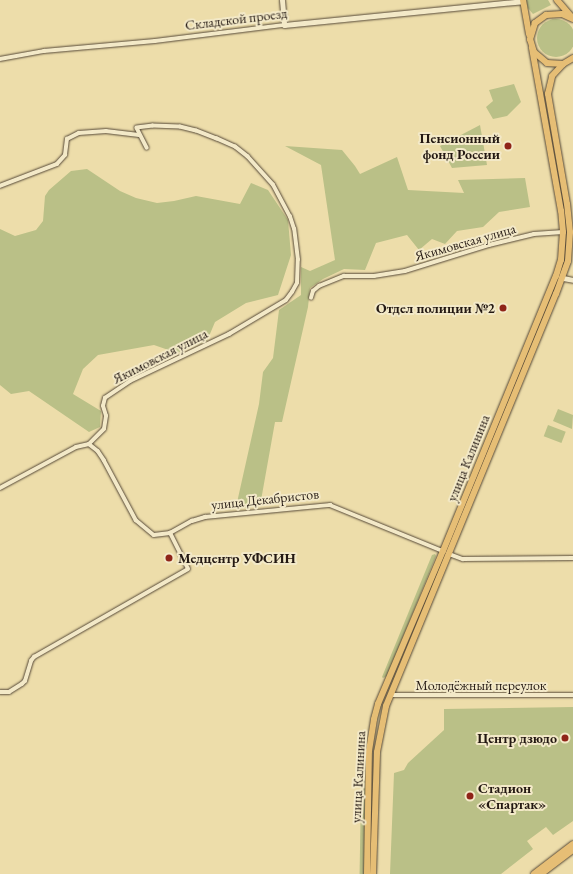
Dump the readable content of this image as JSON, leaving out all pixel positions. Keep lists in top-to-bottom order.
{
  "streets": {
    "main road": ["улица Калинина"],
    "street": [
      "Складской проезд",
      "Якимовская улица",
      "улица Декабристов",
      "Молодёжный переулок"
    ]
  },
  "crossings": [
    ["Складской проезд", "улица Калинина"],
    ["Якимовская улица", "улица Калинина"],
    ["улица Калинина", "улица Декабристов"],
    ["улица Калинина", "Молодёжный переулок"]
  ],
  "places": [
    "Пенсионный фонд России",
    "Отдел полиции №2",
    "Медцентр УФСИН",
    "Центр дзюдо",
    "Стадион «Спартак»"
  ]
}
